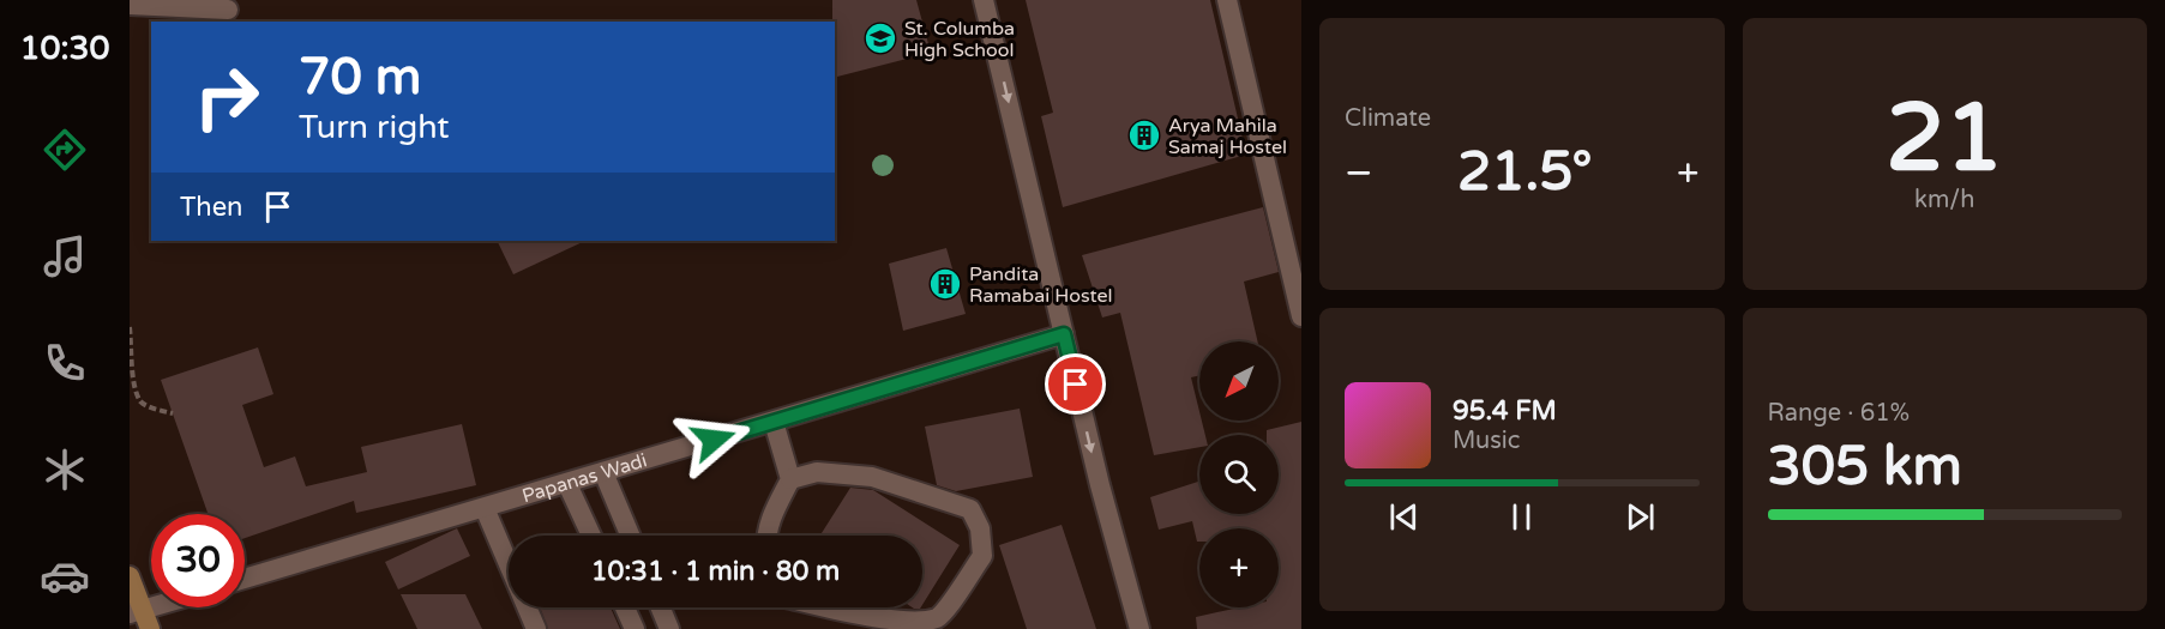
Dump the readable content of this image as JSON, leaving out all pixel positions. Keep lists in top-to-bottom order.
{
  "streets": {
    "street": ["Papanas Wadi"]
  },
  "places": {
    "school or university": ["St. Columba High School"],
    "building": ["Arya Mahila Samaj Hostel", "Pandita Ramabai Hostel"]
  },
  "north": "bottom left",
  "page": {
    "tabs": "10:30",
    "tile": [
      "Climate",
      ["21", "km/h"],
      ["Range · 61%", "305 km"]
    ],
    "turn": ["70 m", "Turn right"],
    "heat": ["−", "21.5°", "+"],
    "then": "Then",
    "map_buttons": "+",
    "song": ["95.4 FM", "Music"],
    "limit": "30",
    "trip": "10:31 · 1 min · 80 m"
  }
}
